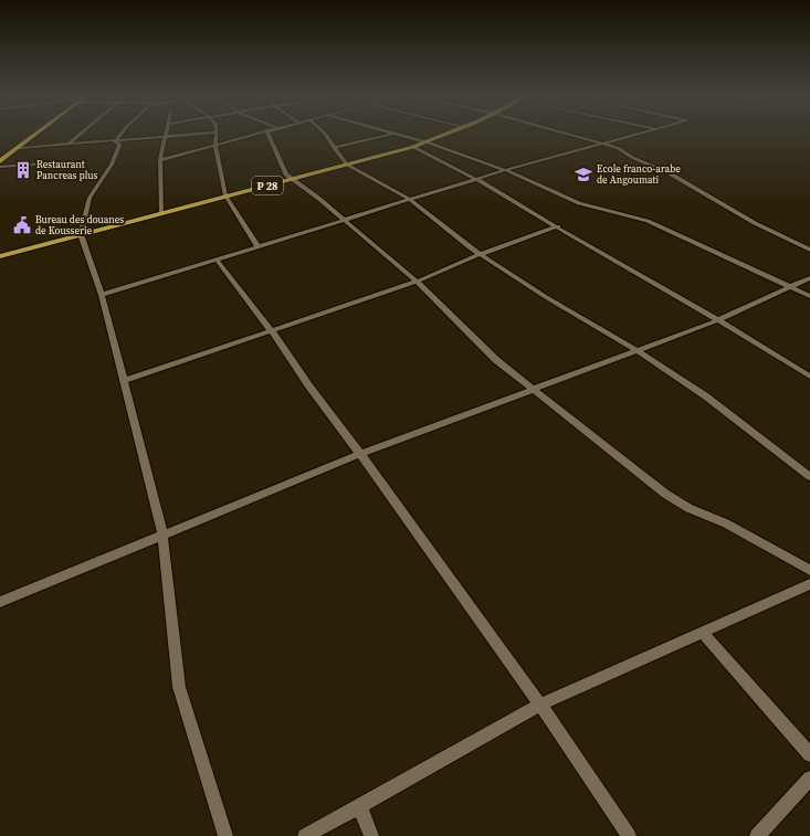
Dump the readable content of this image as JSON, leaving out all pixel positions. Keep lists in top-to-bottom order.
{
  "streets": {
    "main road": ["P 28"]
  },
  "places": {
    "building": ["Restaurant Pancreas plus"],
    "school or university": ["Ecole franco-arabe de Angoumati"],
    "public building": ["Bureau des douanes de Kousserie"]
  }
}
